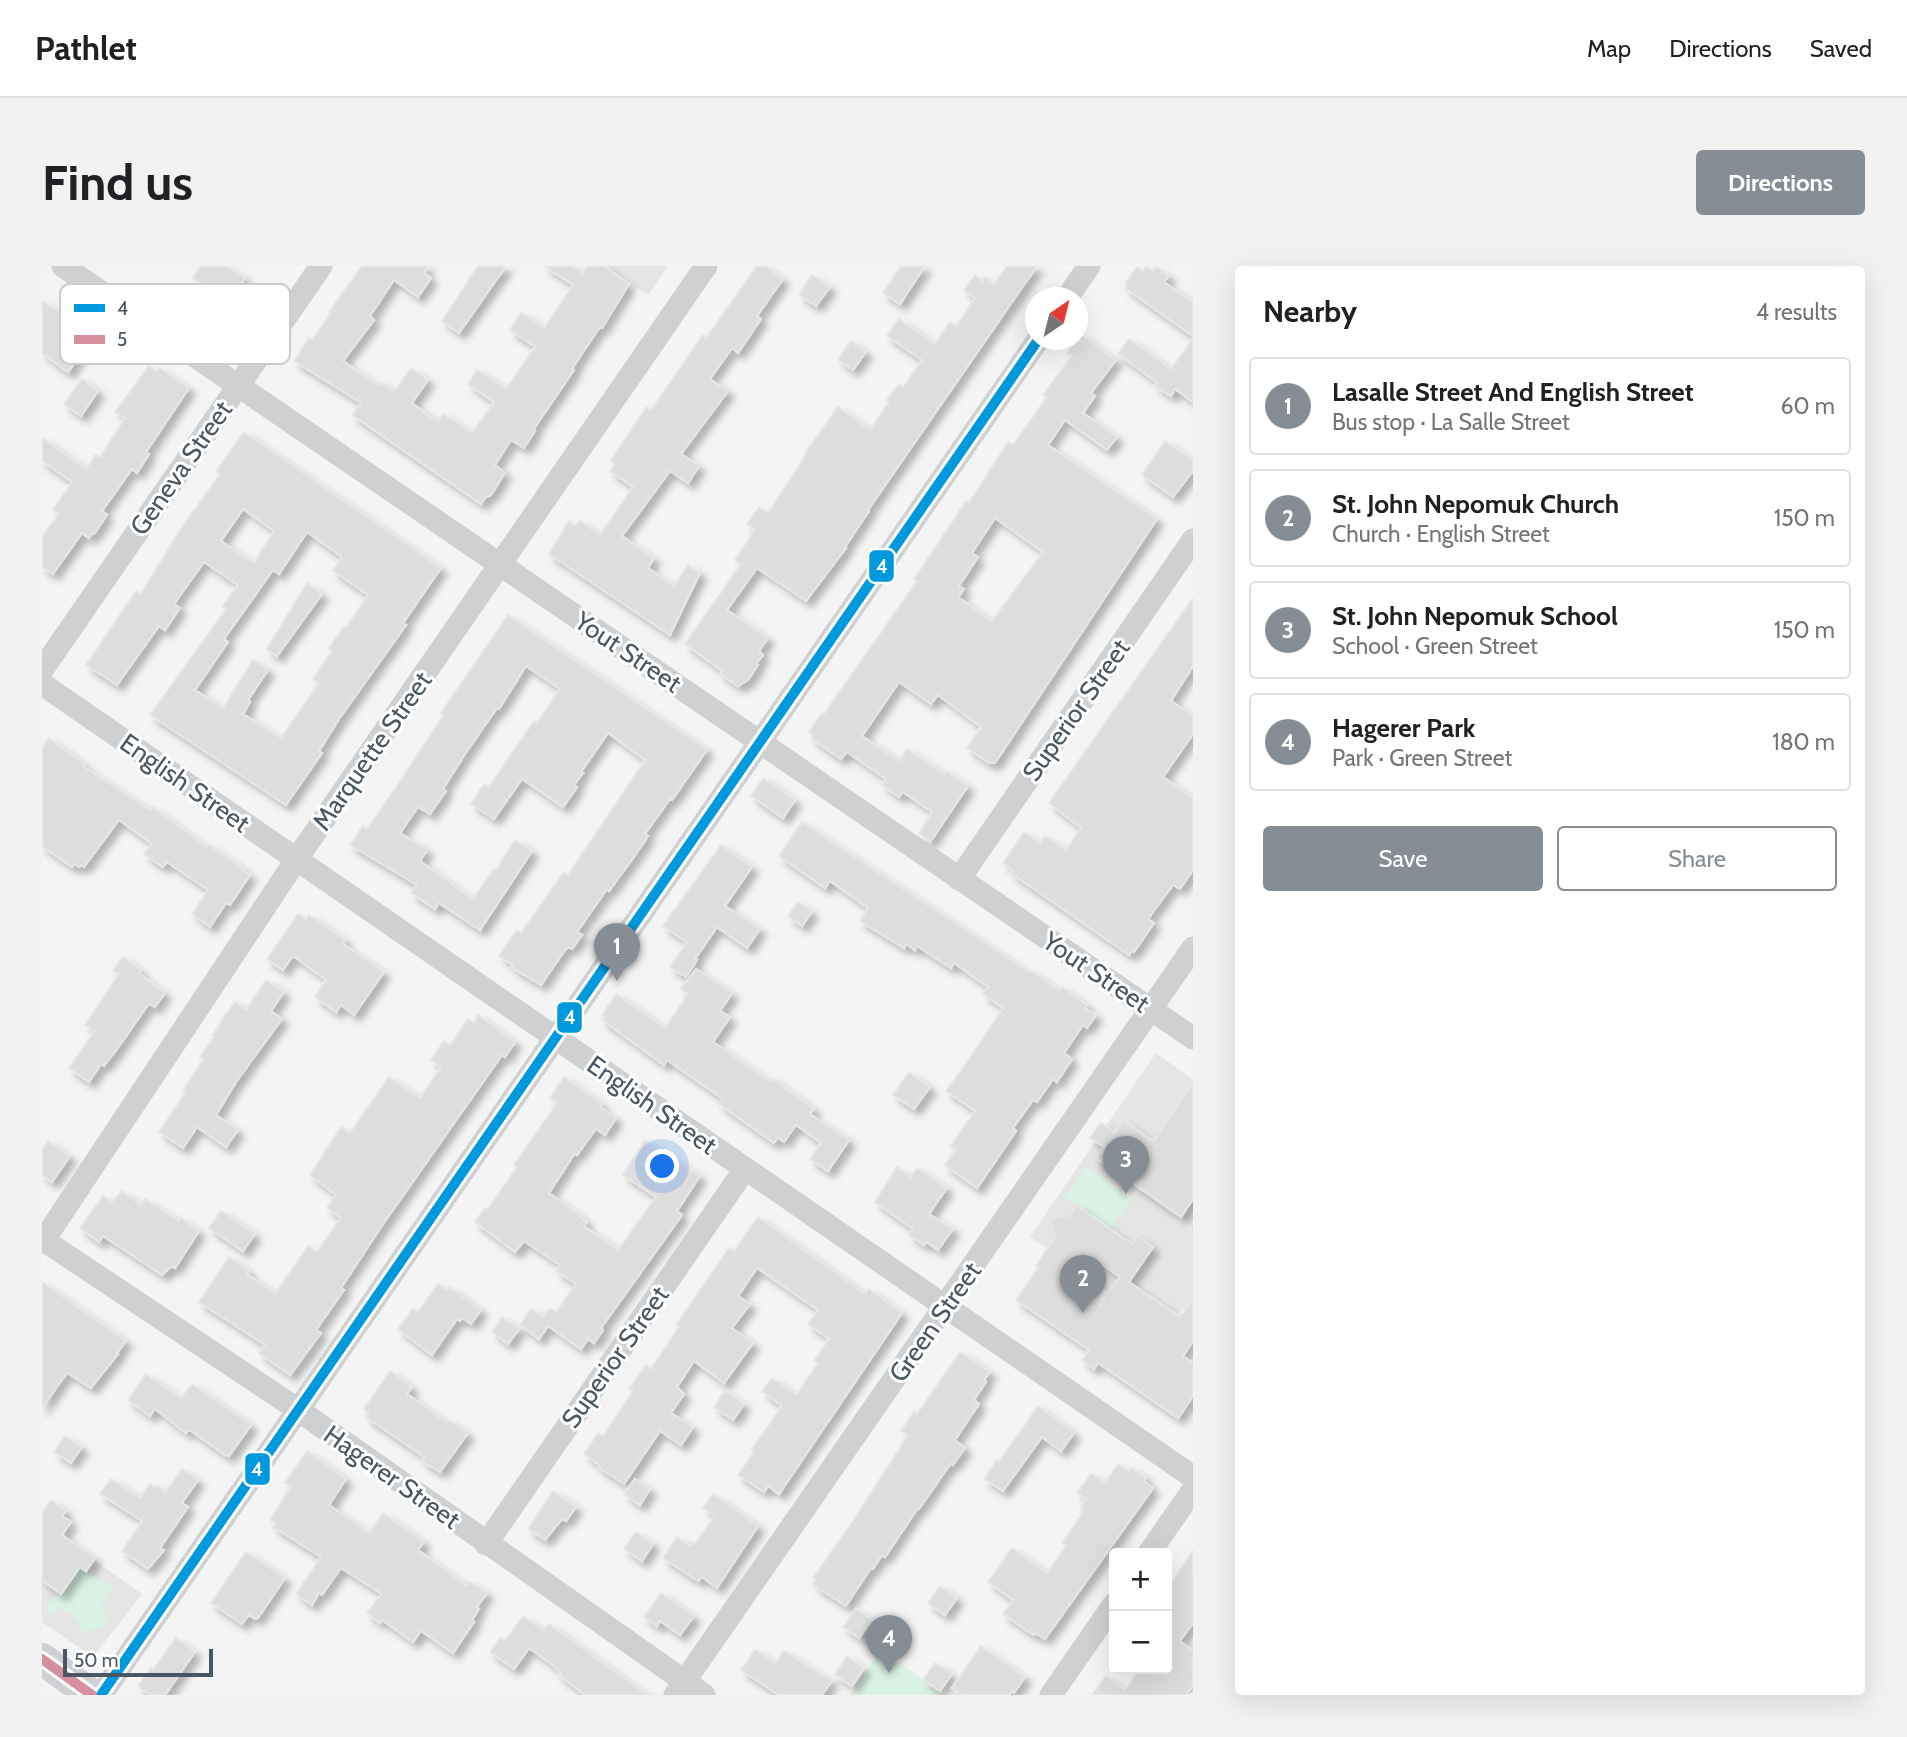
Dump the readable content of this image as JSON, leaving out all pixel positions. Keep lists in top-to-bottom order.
{
  "streets": {
    "street": [
      "Geneva Street",
      "Yout Street",
      "Superior Street",
      "Marquette Street",
      "English Street",
      "Green Street",
      "Hagerer Street"
    ]
  },
  "crossings": [
    ["Geneva Street", "Yout Street"],
    ["Yout Street", "Superior Street"],
    ["Yout Street", "Marquette Street"],
    ["Yout Street", "Green Street"],
    ["Superior Street", "English Street"],
    ["Superior Street", "Hagerer Street"],
    ["Marquette Street", "English Street"],
    ["Marquette Street", "Hagerer Street"],
    ["English Street", "Green Street"],
    ["Green Street", "Hagerer Street"]
  ],
  "lines": ["transit line 4", "transit line 5"],
  "legend": ["4", "5"],
  "scale_bar": "50 m",
  "north": "top right",
  "page": {
    "header": "Pathlet",
    "nav": ["Map", "Directions", "Saved"],
    "buttons": [
      "Directions",
      ["Save", "Share"]
    ],
    "title": "Find us",
    "heading": ["Nearby", "4 results"],
    "list": [
      {
        "mark": "1",
        "name": "Lasalle Street And English Street",
        "note": "Bus stop · La Salle Street",
        "value": "60 m"
      },
      {
        "mark": "2",
        "name": "St. John Nepomuk Church",
        "note": "Church · English Street",
        "value": "150 m"
      },
      {
        "mark": "3",
        "name": "St. John Nepomuk School",
        "note": "School · Green Street",
        "value": "150 m"
      },
      {
        "mark": "4",
        "name": "Hagerer Park",
        "note": "Park · Green Street",
        "value": "180 m"
      }
    ],
    "pins": [
      "1",
      "3",
      "2",
      "4"
    ],
    "map_buttons": ["+", "−"],
    "scale": "50 m"
  }
}
